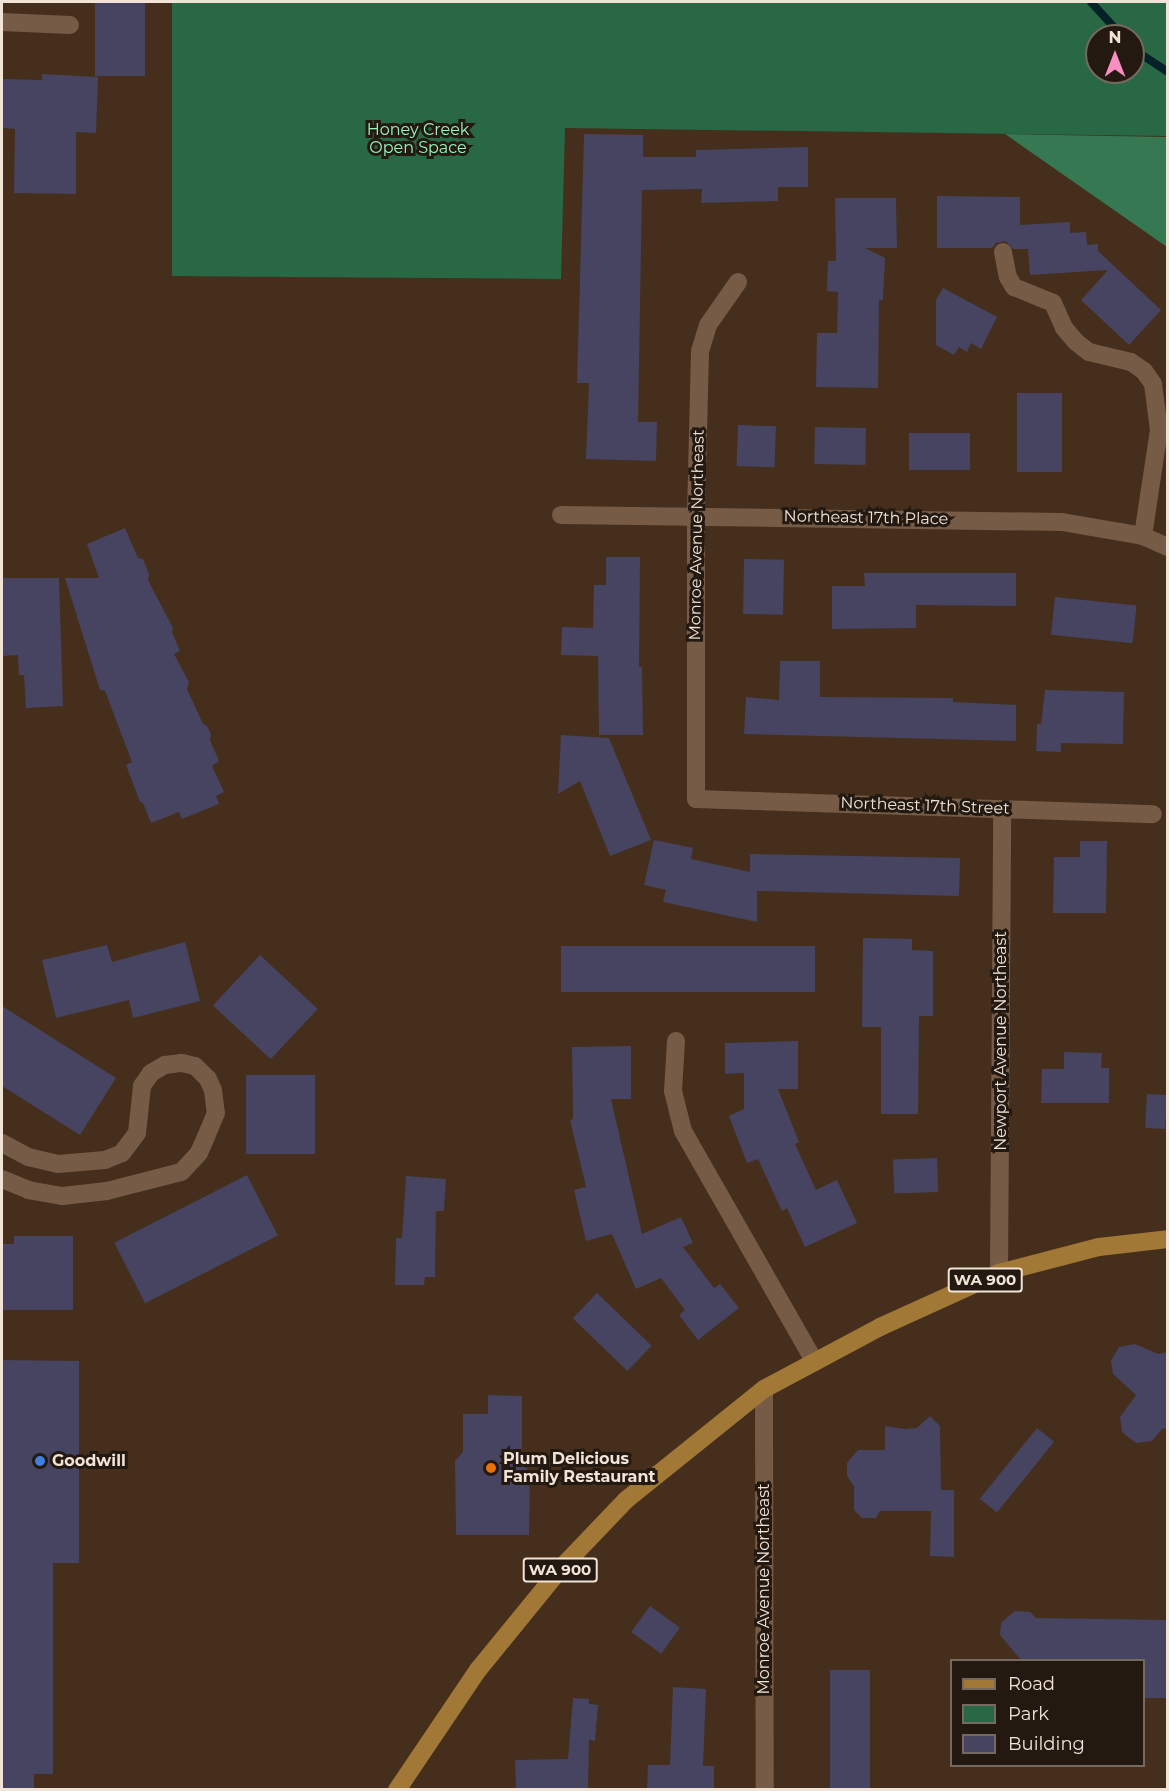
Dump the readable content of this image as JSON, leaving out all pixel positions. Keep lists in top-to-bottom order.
{
  "streets": {
    "main road": ["WA 900"],
    "street": [
      "Northeast 17th Place",
      "Monroe Avenue Northeast",
      "Northeast 17th Street",
      "Newport Avenue Northeast"
    ]
  },
  "crossings": [
    ["Northeast 17th Place", "Monroe Avenue Northeast"],
    ["Monroe Avenue Northeast", "Northeast 17th Street"],
    ["Monroe Avenue Northeast", "WA 900"],
    ["Northeast 17th Street", "Newport Avenue Northeast"],
    ["Newport Avenue Northeast", "WA 900"]
  ],
  "parks": ["Honey Creek Open Space"],
  "places": ["Goodwill", "Plum Delicious Family Restaurant"],
  "legend": ["Road", "Park", "Building"],
  "north": "top"
}
